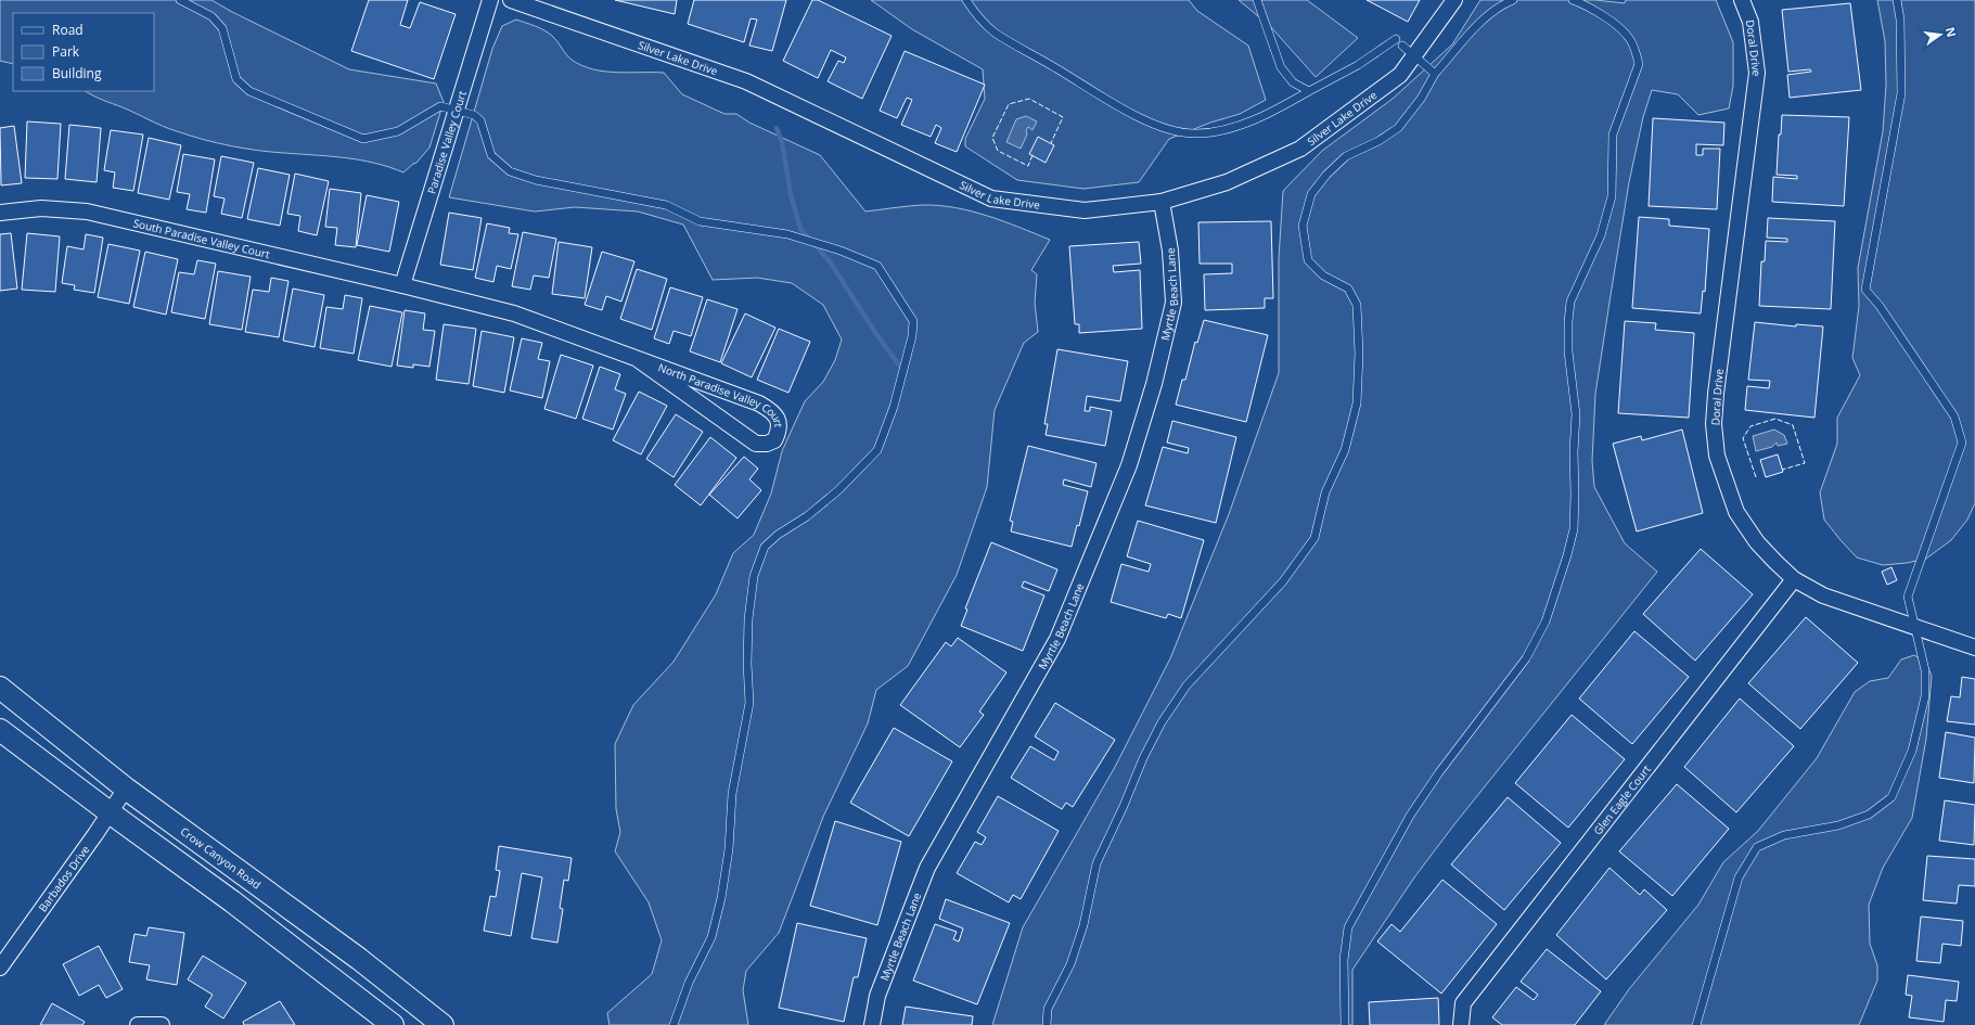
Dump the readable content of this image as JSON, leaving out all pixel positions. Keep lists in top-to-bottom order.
{
  "streets": {
    "main road": ["Crow Canyon Road"],
    "street": [
      "Doral Drive",
      "Silver Lake Drive",
      "Paradise Valley Court",
      "South Paradise Valley Court",
      "Myrtle Beach Lane",
      "North Paradise Valley Court",
      "Glen Eagle Court",
      "Barbados Drive"
    ]
  },
  "crossings": [
    ["Doral Drive", "Glen Eagle Court"],
    ["Silver Lake Drive", "Myrtle Beach Lane"],
    ["Paradise Valley Court", "South Paradise Valley Court"],
    ["Paradise Valley Court", "North Paradise Valley Court"],
    ["South Paradise Valley Court", "North Paradise Valley Court"],
    ["Crow Canyon Road", "Barbados Drive"]
  ],
  "legend": ["Road", "Park", "Building"],
  "north": "right"
}
